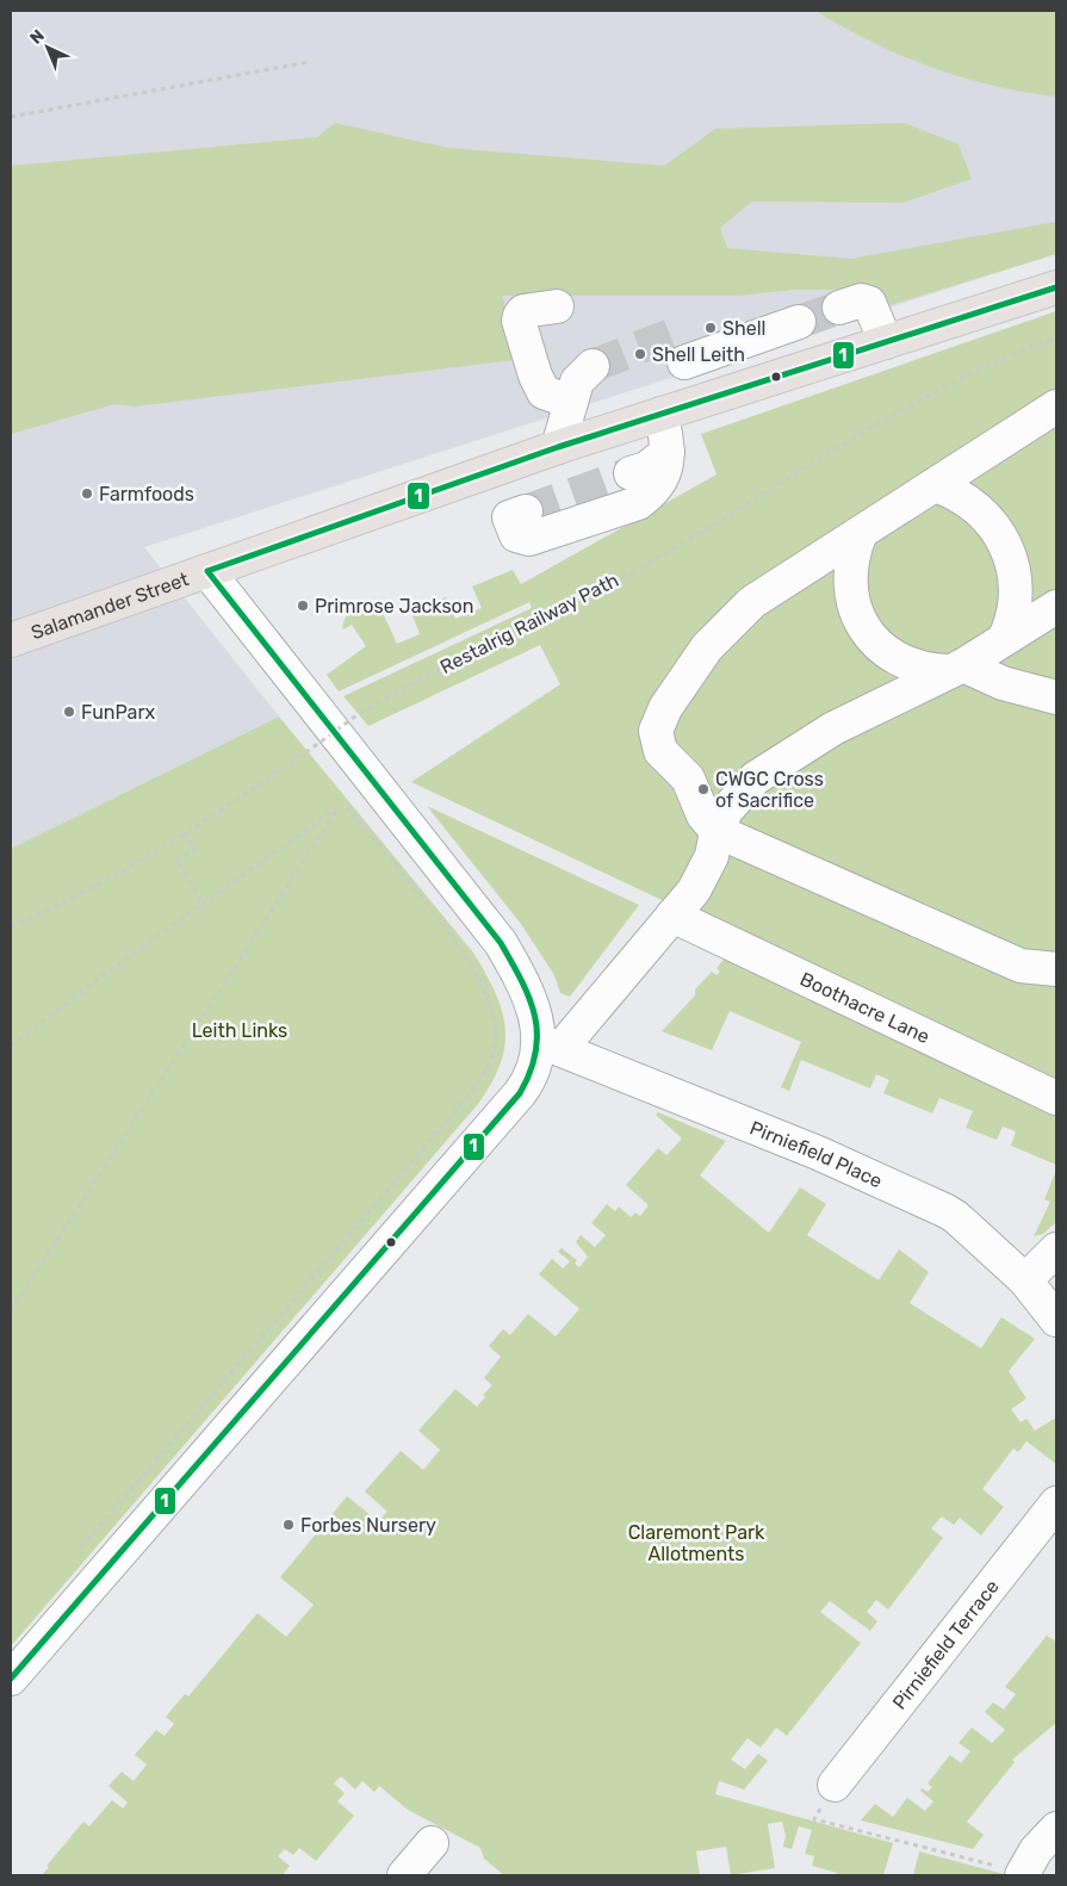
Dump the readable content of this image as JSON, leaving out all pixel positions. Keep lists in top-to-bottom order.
{
  "streets": {
    "main road": ["Salamander Street"],
    "street": ["Boothacre Lane", "Pirniefield Place", "Pirniefield Terrace"],
    "path": ["Restalrig Railway Path"]
  },
  "parks": ["Leith Links", "Claremont Park Allotments"],
  "places": [
    "Shell",
    "Shell Leith",
    "Farmfoods",
    "Primrose Jackson",
    "FunParx",
    "CWGC Cross of Sacrifice",
    "Forbes Nursery"
  ],
  "lines": ["transit line 1"],
  "north": "top left"
}
